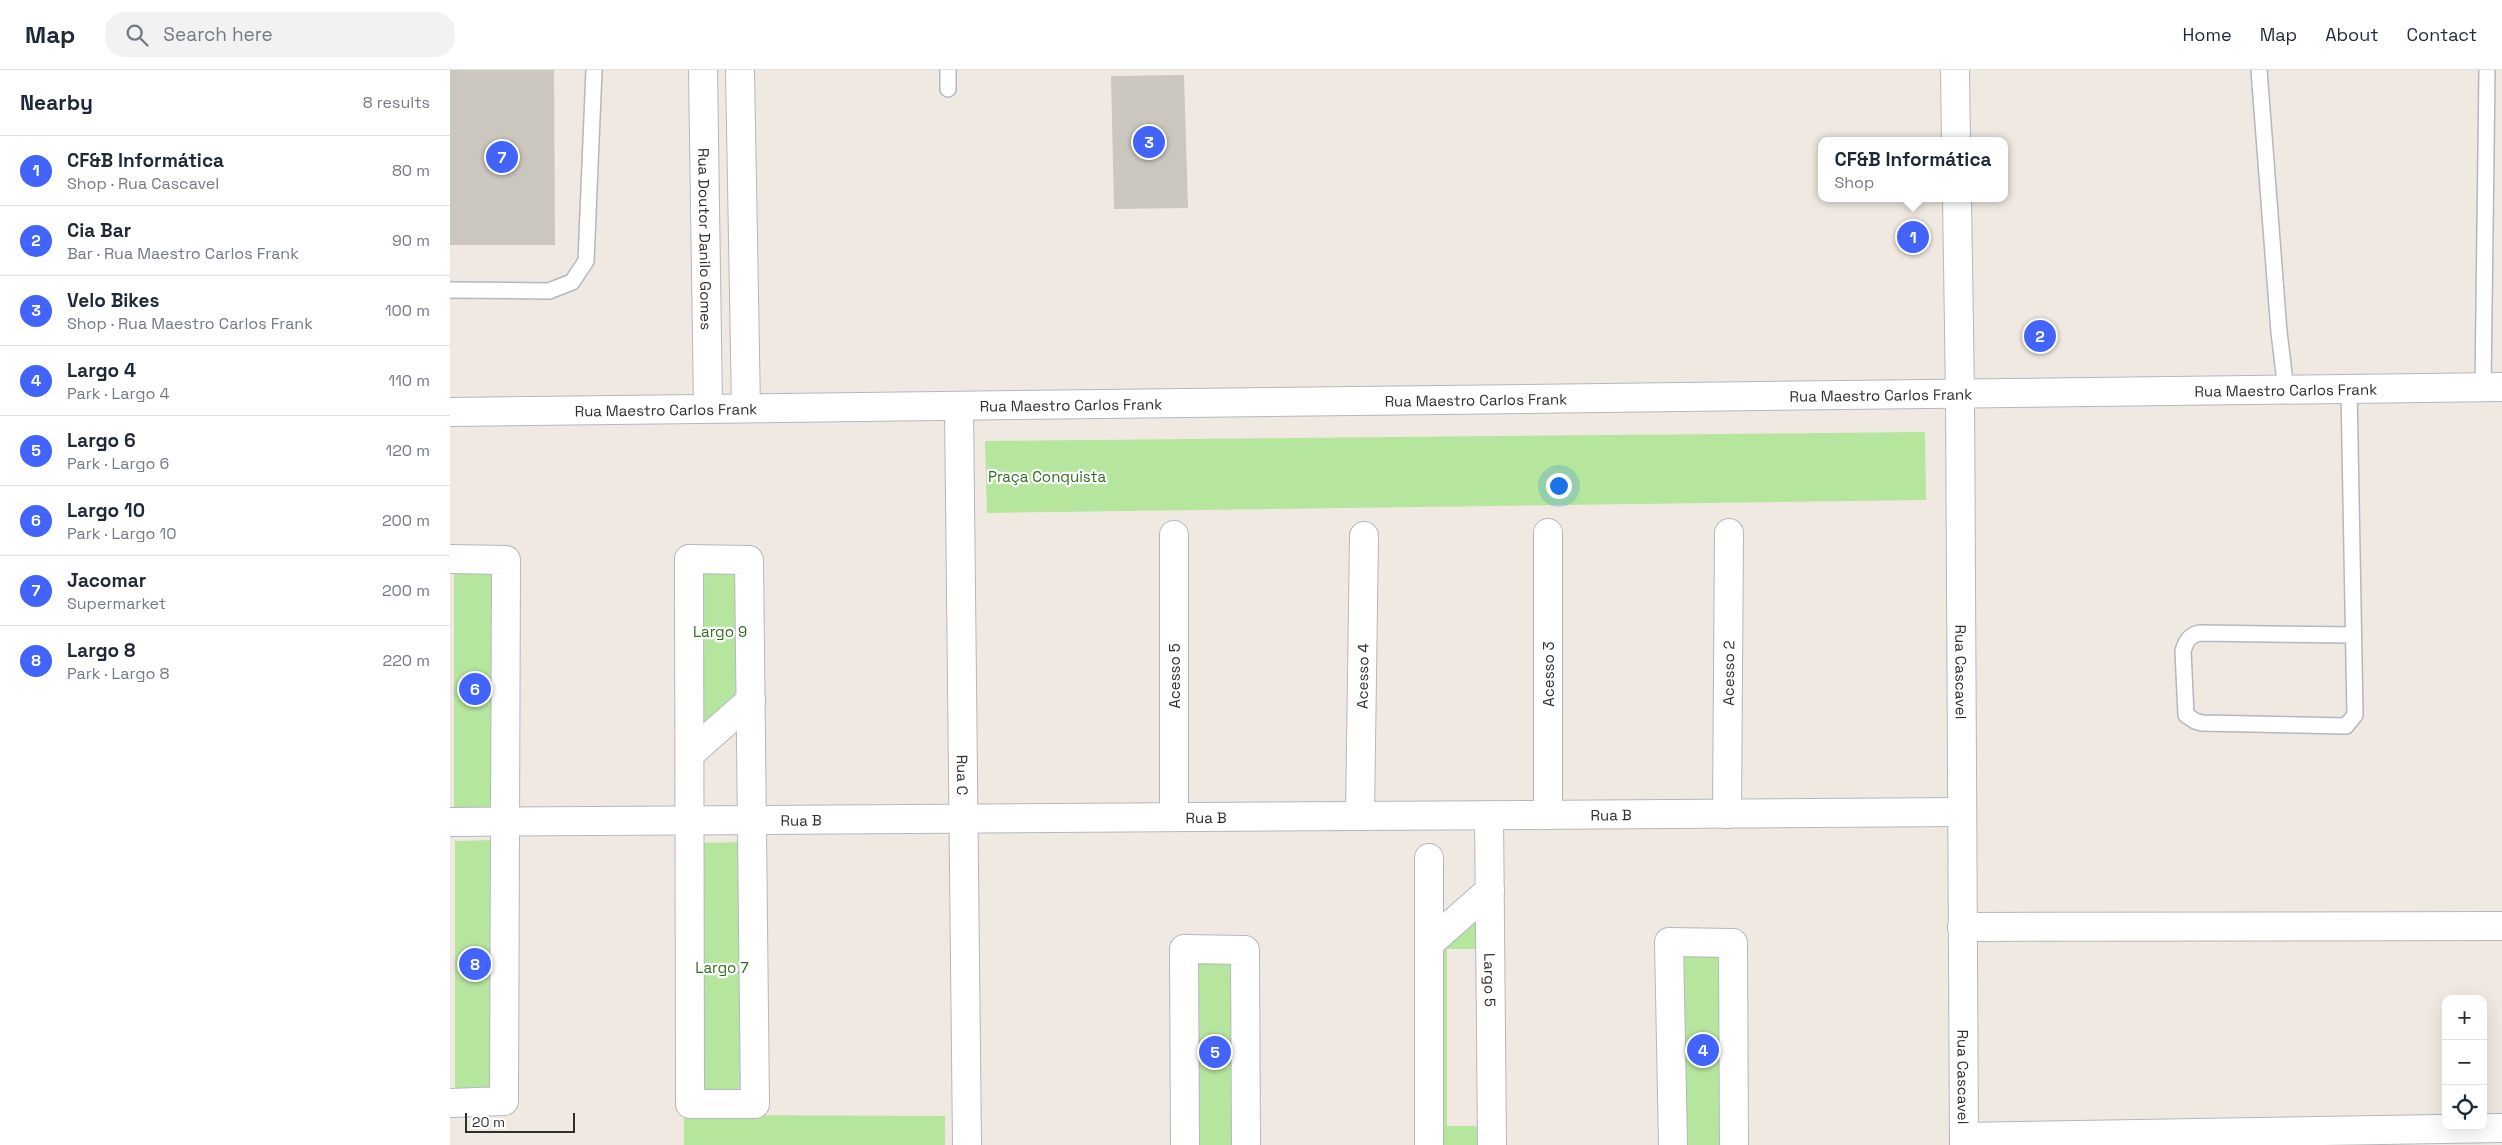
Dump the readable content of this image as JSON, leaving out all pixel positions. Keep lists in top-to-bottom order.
{
  "streets": {
    "street": [
      "Rua Doutor Danilo Gomes",
      "Rua Maestro Carlos Frank",
      "Rua Cascavel",
      "Acesso 2",
      "Acesso 3",
      "Acesso 5",
      "Acesso 4",
      "Rua C",
      "Rua B",
      "Largo 5"
    ]
  },
  "crossings": [
    ["Rua Doutor Danilo Gomes", "Rua Maestro Carlos Frank"],
    ["Rua Maestro Carlos Frank", "Rua Cascavel"],
    ["Rua Maestro Carlos Frank", "Rua C"],
    ["Rua Cascavel", "Rua B"],
    ["Acesso 2", "Rua B"],
    ["Acesso 3", "Rua B"],
    ["Acesso 5", "Rua B"],
    ["Acesso 4", "Rua B"],
    ["Rua C", "Rua B"],
    ["Rua B", "Largo 5"]
  ],
  "parks": ["Praça Conquista", "Largo 9", "Largo 7"],
  "scale_bar": "20 m",
  "page": {
    "header": "Map",
    "search": "Search here",
    "nav": [
      "Home",
      "Map",
      "About",
      "Contact"
    ],
    "heading": ["Nearby", "8 results"],
    "pins": [
      "3",
      "7",
      "1",
      "2",
      "6",
      "8",
      "4",
      "5"
    ],
    "list": [
      {
        "mark": "1",
        "name": "CF&B Informática",
        "note": "Shop · Rua Cascavel",
        "value": "80 m"
      },
      {
        "mark": "2",
        "name": "Cia Bar",
        "note": "Bar · Rua Maestro Carlos Frank",
        "value": "90 m"
      },
      {
        "mark": "3",
        "name": "Velo Bikes",
        "note": "Shop · Rua Maestro Carlos Frank",
        "value": "100 m"
      },
      {
        "mark": "4",
        "name": "Largo 4",
        "note": "Park · Largo 4",
        "value": "110 m"
      },
      {
        "mark": "5",
        "name": "Largo 6",
        "note": "Park · Largo 6",
        "value": "120 m"
      },
      {
        "mark": "6",
        "name": "Largo 10",
        "note": "Park · Largo 10",
        "value": "200 m"
      },
      {
        "mark": "7",
        "name": "Jacomar",
        "note": "Supermarket",
        "value": "200 m"
      },
      {
        "mark": "8",
        "name": "Largo 8",
        "note": "Park · Largo 8",
        "value": "220 m"
      }
    ],
    "popup": ["CF&B Informática", "Shop"],
    "map_buttons": ["+", "−"],
    "scale": "20 m"
  }
}
